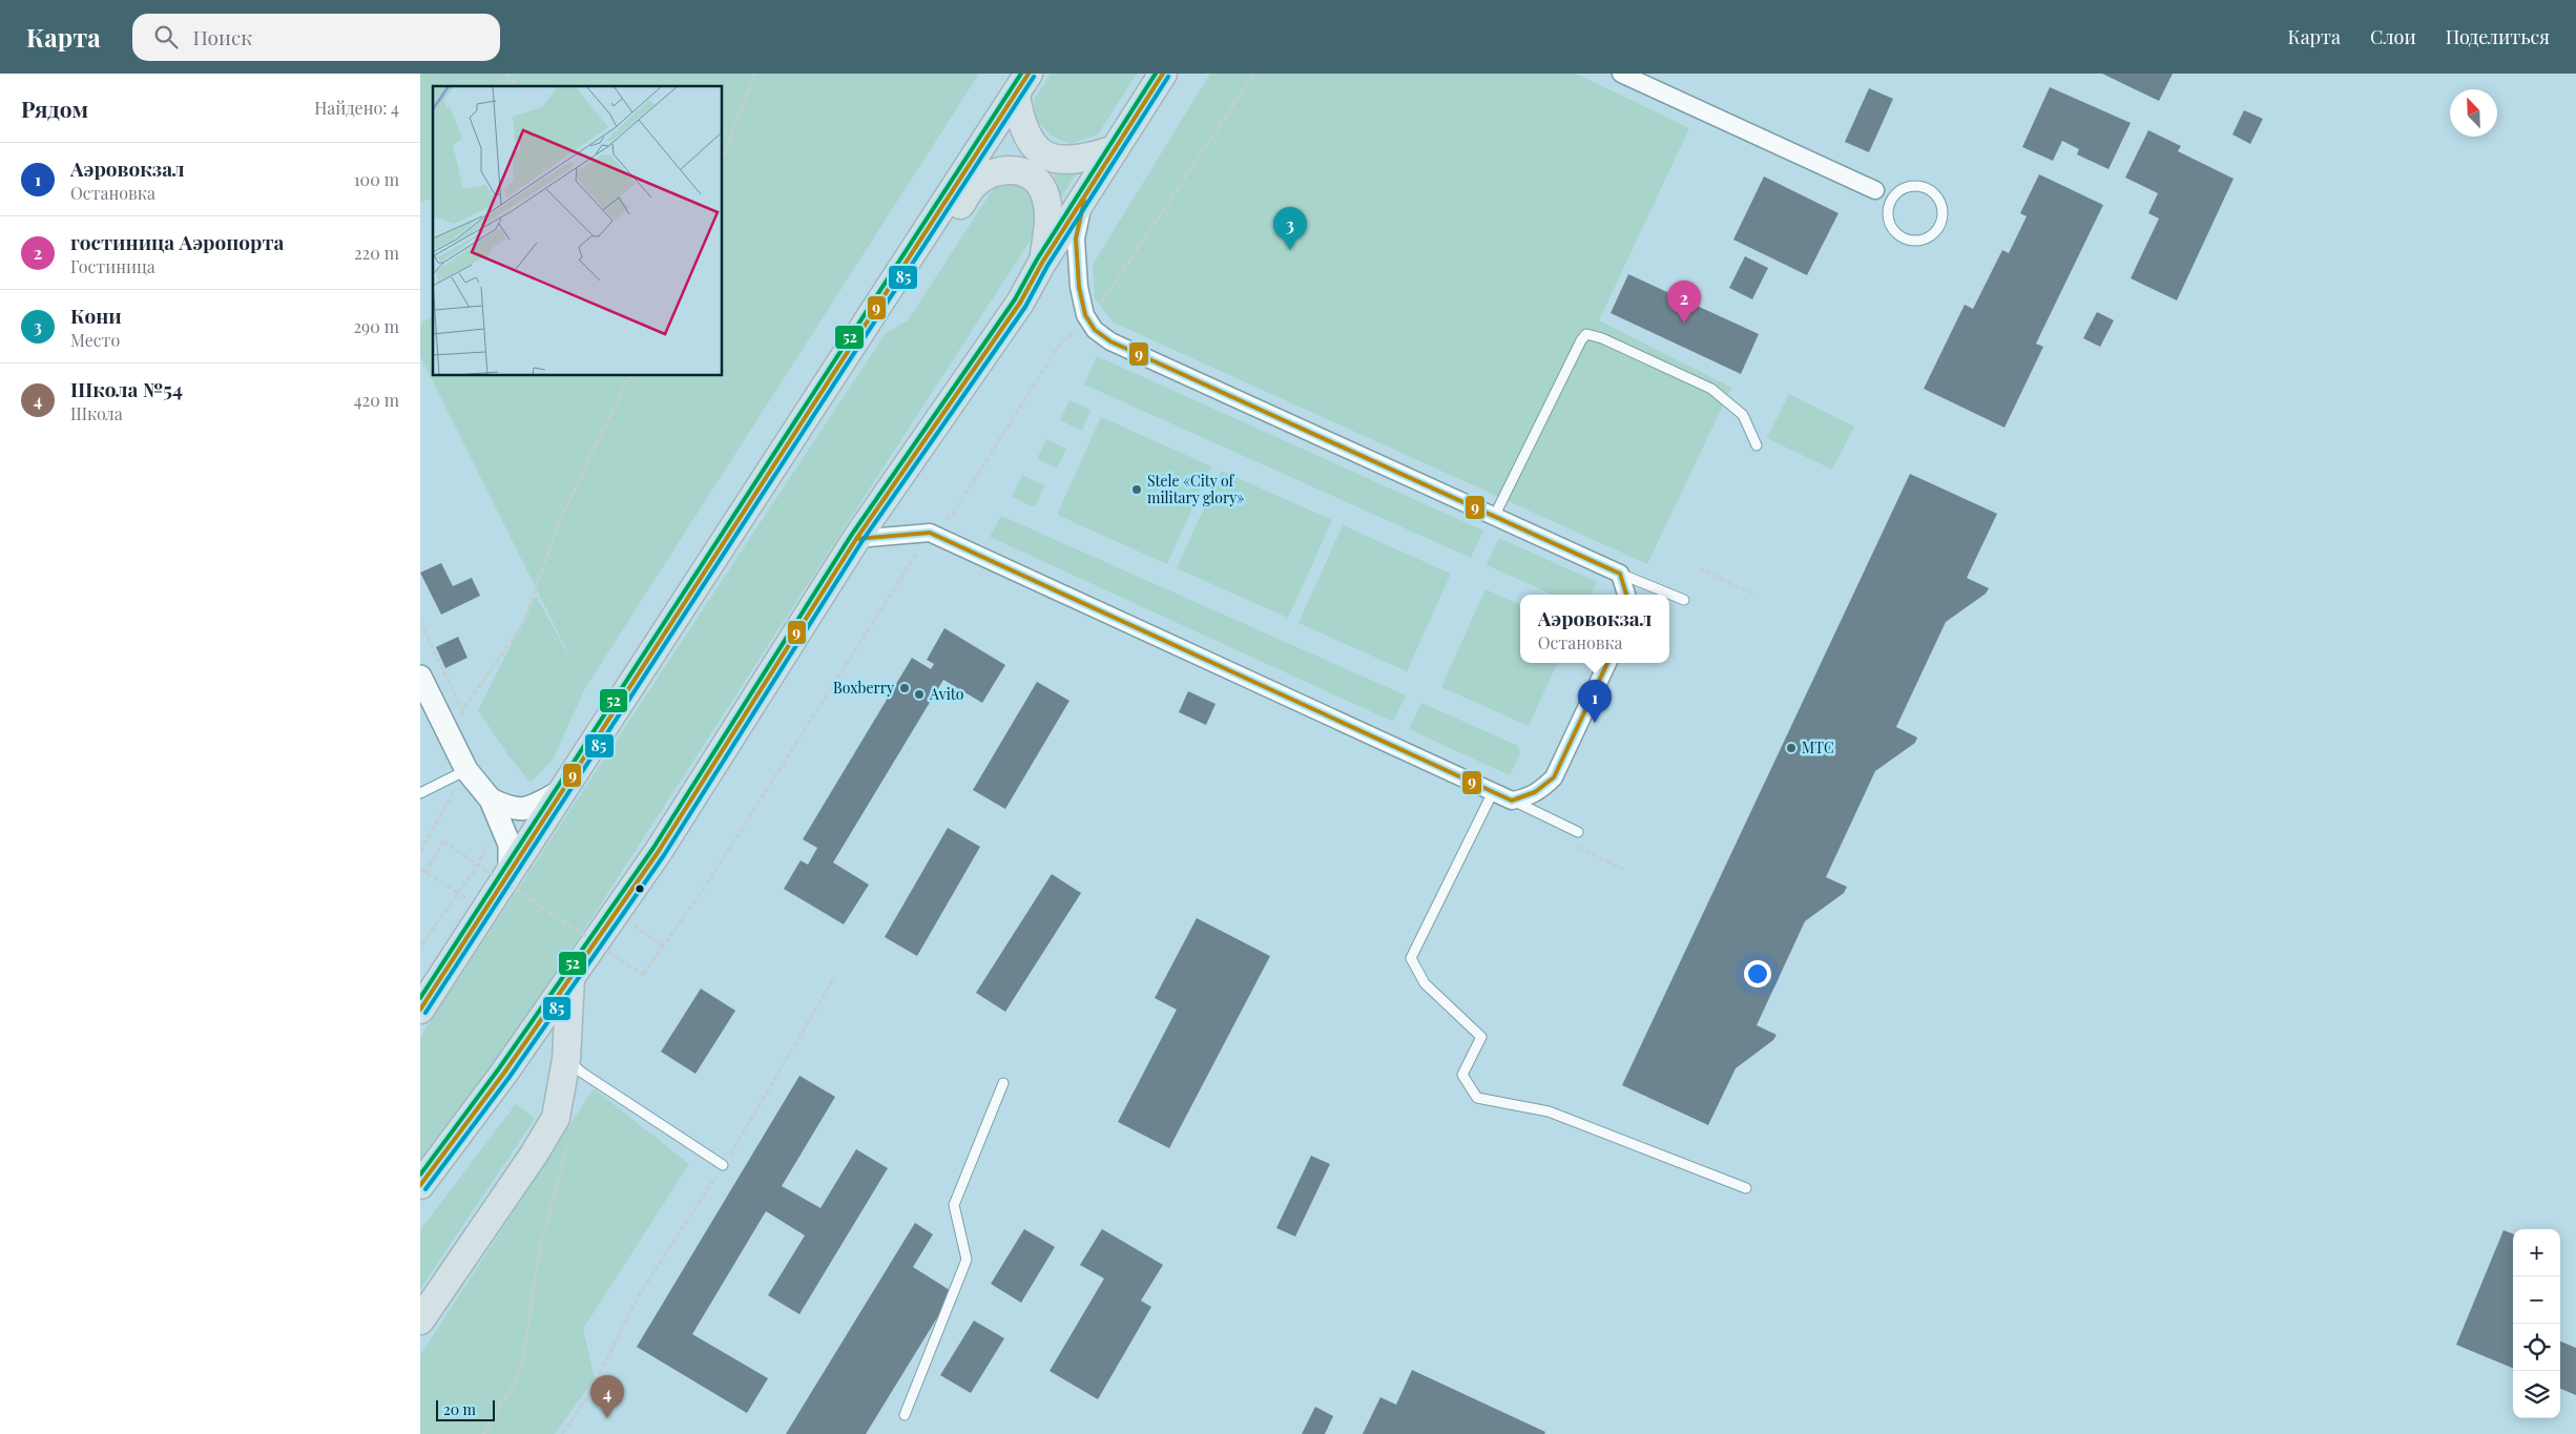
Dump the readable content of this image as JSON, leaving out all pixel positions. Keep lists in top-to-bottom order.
{
  "places": [
    "Stele «Сity of military glory»",
    "Boxberry",
    "Avito",
    "МТС"
  ],
  "lines": ["transit line 9", "transit line 52", "transit line 85"],
  "scale_bar": "20 m",
  "north": "top left",
  "page": {
    "header": "Карта",
    "search": "Поиск",
    "nav": ["Карта", "Слои", "Поделиться"],
    "heading": ["Рядом", "Найдено: 4"],
    "list": [
      {
        "mark": "1",
        "name": "Аэровокзал",
        "note": "Остановка",
        "value": "100 m"
      },
      {
        "mark": "2",
        "name": "гостиница Аэропорта",
        "note": "Гостиница",
        "value": "220 m"
      },
      {
        "mark": "3",
        "name": "Кони",
        "note": "Место",
        "value": "290 m"
      },
      {
        "mark": "4",
        "name": "Школа №54",
        "note": "Школа",
        "value": "420 m"
      }
    ],
    "pins": [
      "3",
      "2",
      "1",
      "4"
    ],
    "popup": ["Аэровокзал", "Остановка"],
    "map_buttons": ["+", "−"],
    "scale": "20 m"
  }
}
